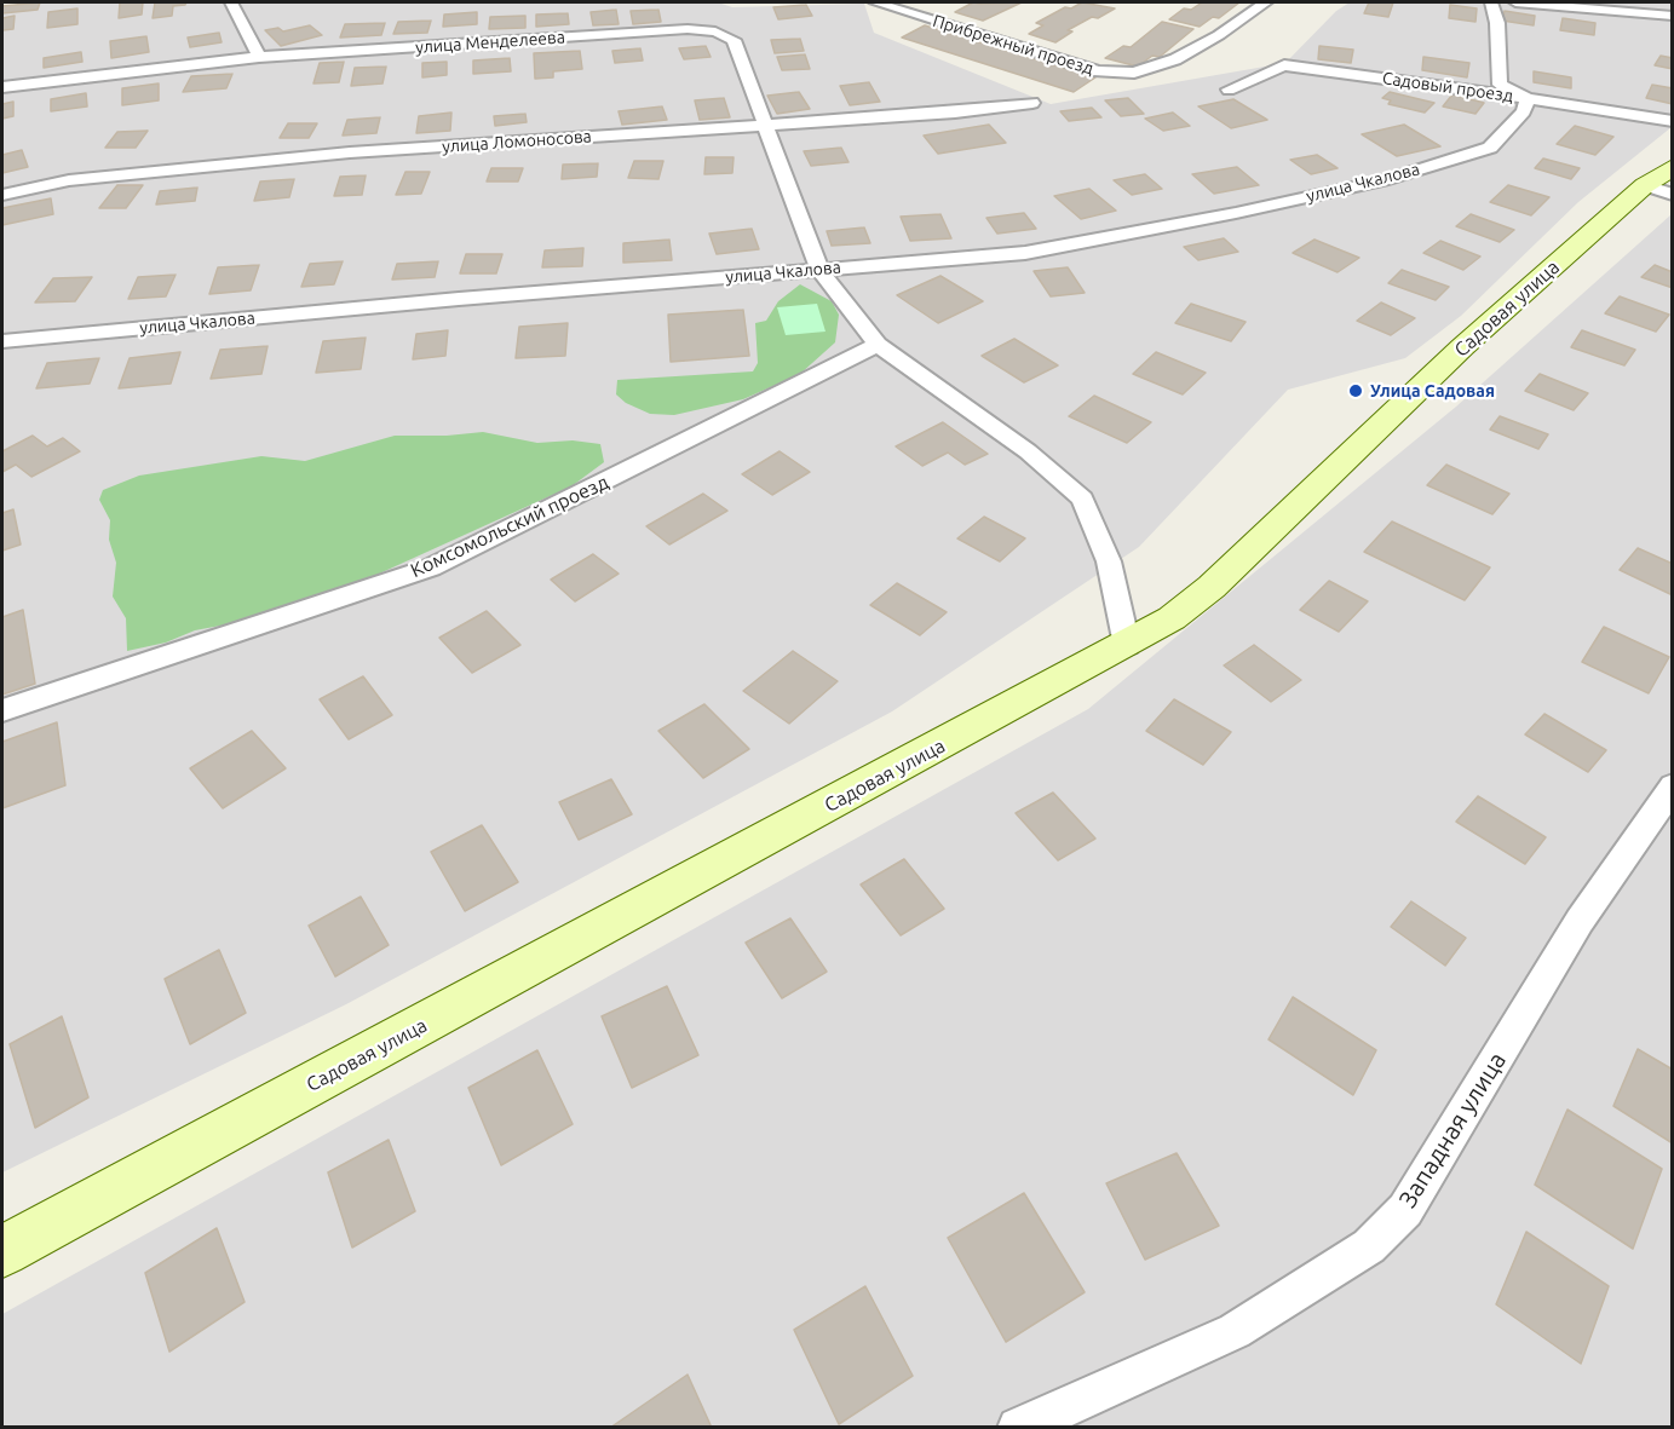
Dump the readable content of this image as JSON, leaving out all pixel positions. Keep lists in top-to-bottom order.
{
  "streets": {
    "street": [
      "улица Менделеева",
      "Прибрежный проезд",
      "Садовый проезд",
      "улица Ломоносова",
      "улица Чкалова",
      "Садовая улица",
      "Комсомольский проезд",
      "Западная улица"
    ]
  },
  "crossings": [
    ["улица Менделеева", "улица Ломоносова"],
    ["улица Менделеева", "улица Чкалова"],
    ["улица Менделеева", "Садовая улица"],
    ["улица Менделеева", "Комсомольский проезд"],
    ["Садовый проезд", "улица Чкалова"]
  ],
  "places": ["Улица Садовая"]
}
